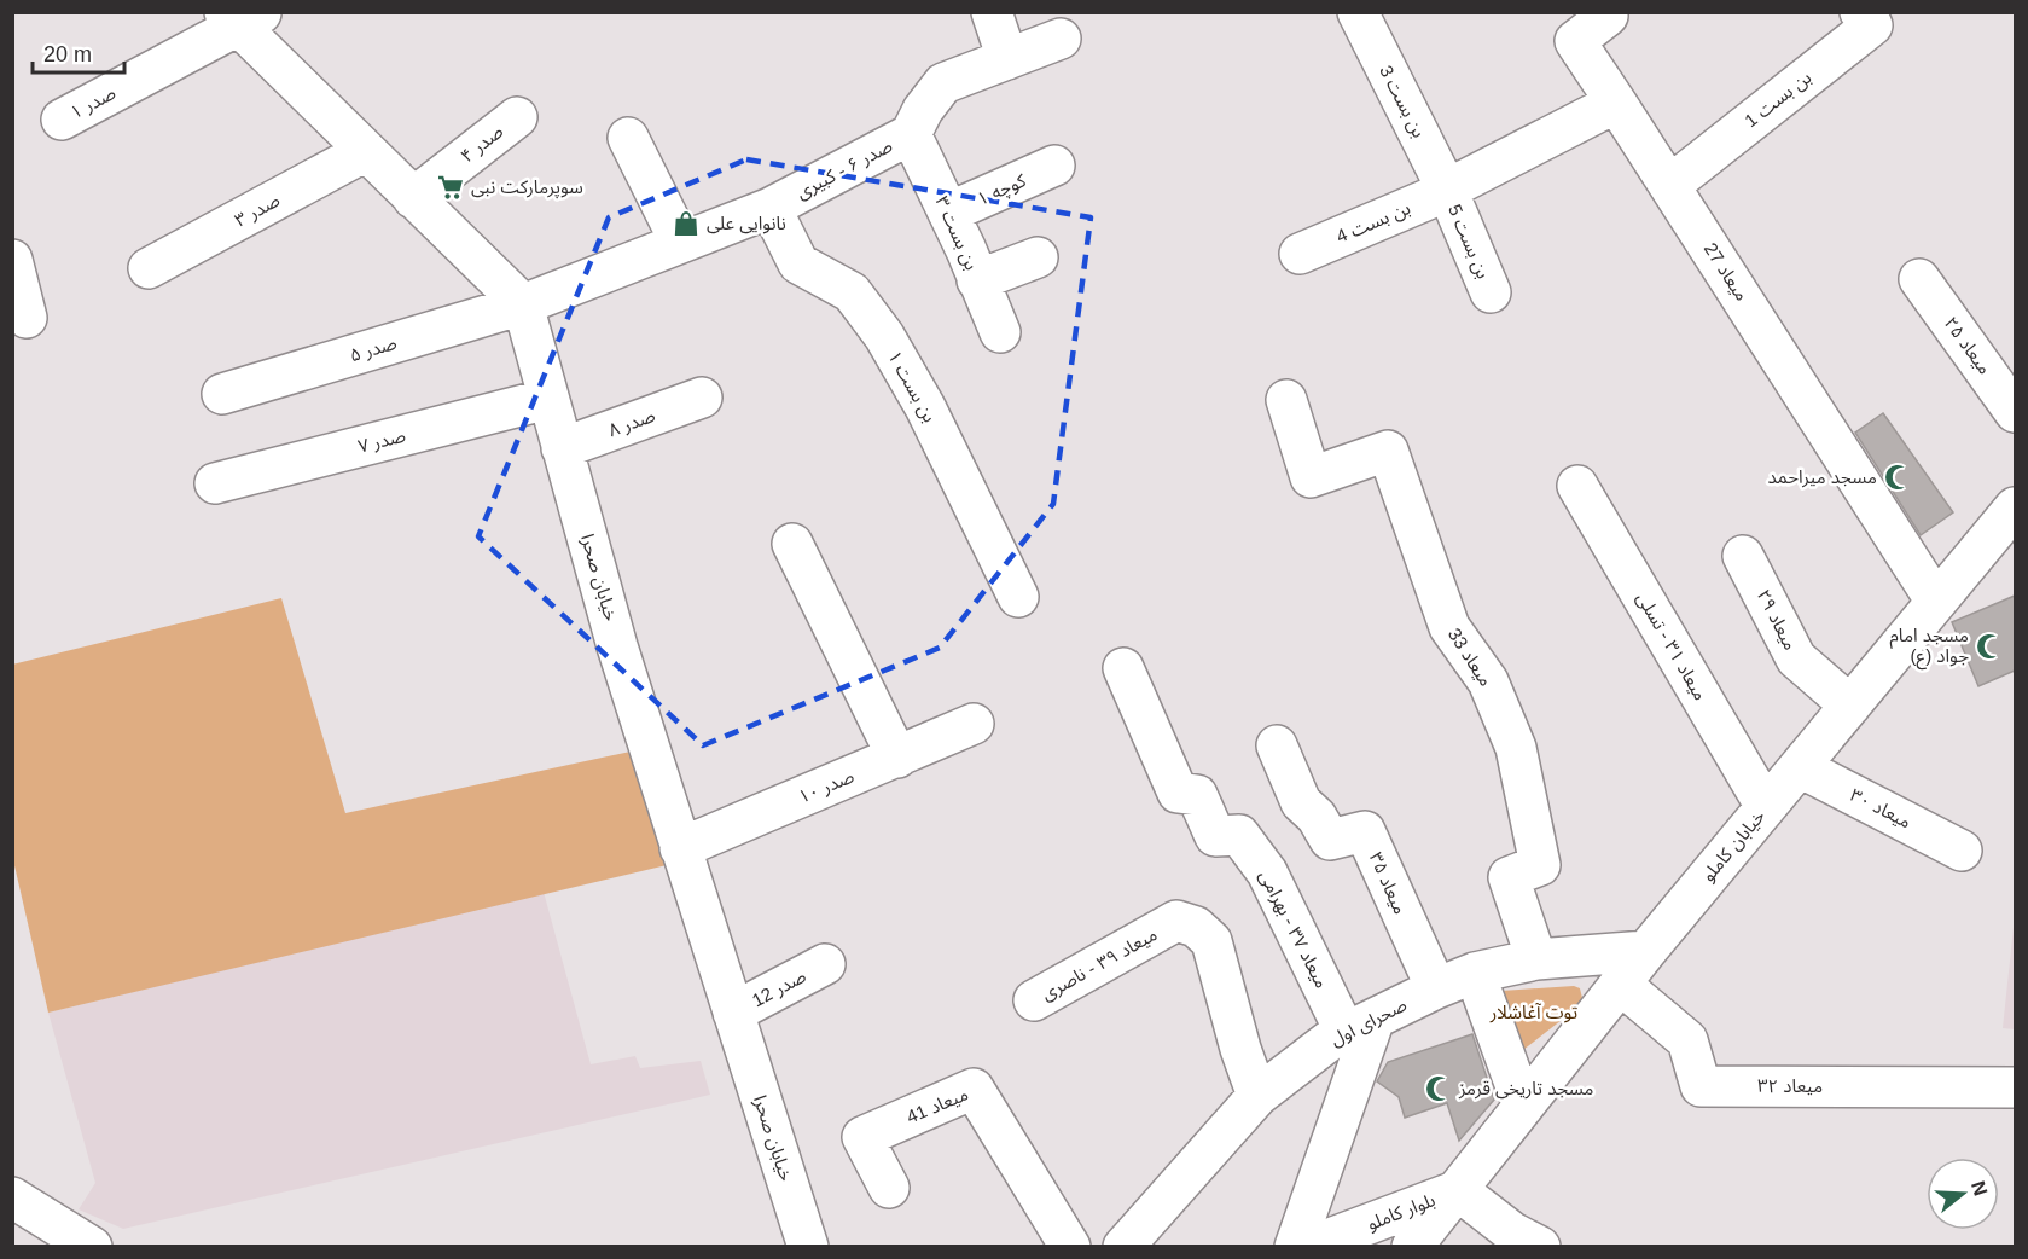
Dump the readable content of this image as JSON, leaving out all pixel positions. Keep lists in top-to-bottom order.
{
  "streets": {
    "street": [
      "بن بست 1",
      "بن بست 3",
      "صدر ۱",
      "صدر ۴",
      "صدر ۶ - کبیری",
      "کوچه ۱",
      "صدر ۳",
      "بن بست 4",
      "بن بست ۳",
      "بن بست 5",
      "میعاد 27",
      "میعاد ۲۵",
      "صدر ۵",
      "بن بست ۱",
      "صدر ۸",
      "صدر ۷",
      "خیابان صحرا",
      "میعاد ۲۹",
      "میعاد ۳۱ - تسلی",
      "میعاد 33",
      "صدر ۱۰",
      "میعاد ۳۰",
      "خیابان کاملو",
      "میعاد ۳۵",
      "میعاد ۳۷ - بهرامی",
      "میعاد ۳۹ - ناصری",
      "صدر 12",
      "صحرای اول",
      "میعاد ۳۲",
      "میعاد 41",
      "بلوار کاملو"
    ]
  },
  "crossings": [
    ["بن بست 1", "میعاد 27"],
    ["بن بست 3", "بن بست 4"],
    ["بن بست 3", "بن بست 5"],
    ["صدر ۶ - کبیری", "بن بست ۳"],
    ["صدر ۶ - کبیری", "صدر ۵"],
    ["صدر ۶ - کبیری", "بن بست ۱"],
    ["صدر ۶ - کبیری", "خیابان صحرا"],
    ["کوچه ۱", "بن بست ۳"],
    ["بن بست 4", "بن بست 5"],
    ["میعاد 27", "خیابان کاملو"],
    ["صدر ۵", "خیابان صحرا"],
    ["صدر ۸", "خیابان صحرا"],
    ["صدر ۷", "خیابان صحرا"],
    ["خیابان صحرا", "صدر ۱۰"],
    ["خیابان صحرا", "صدر 12"],
    ["میعاد ۲۹", "خیابان کاملو"],
    ["میعاد ۳۱ - تسلی", "خیابان کاملو"],
    ["میعاد 33", "صحرای اول"],
    ["میعاد ۳۰", "خیابان کاملو"],
    ["خیابان کاملو", "صحرای اول"],
    ["خیابان کاملو", "میعاد ۳۲"],
    ["خیابان کاملو", "بلوار کاملو"],
    ["میعاد ۳۵", "صحرای اول"],
    ["میعاد ۳۷ - بهرامی", "صحرای اول"],
    ["میعاد ۳۹ - ناصری", "صحرای اول"]
  ],
  "parks": ["توت آغاشلار"],
  "places": {
    "supermarket": ["سوپرمارکت نبی"],
    "shop": ["نانوایی علی"],
    "mosque": ["مسجد میراحمد", "مسجد امام جواد (ع)", "مسجد تاریخی قرمز"]
  },
  "scale_bar": "20 m",
  "north": "right"
}
